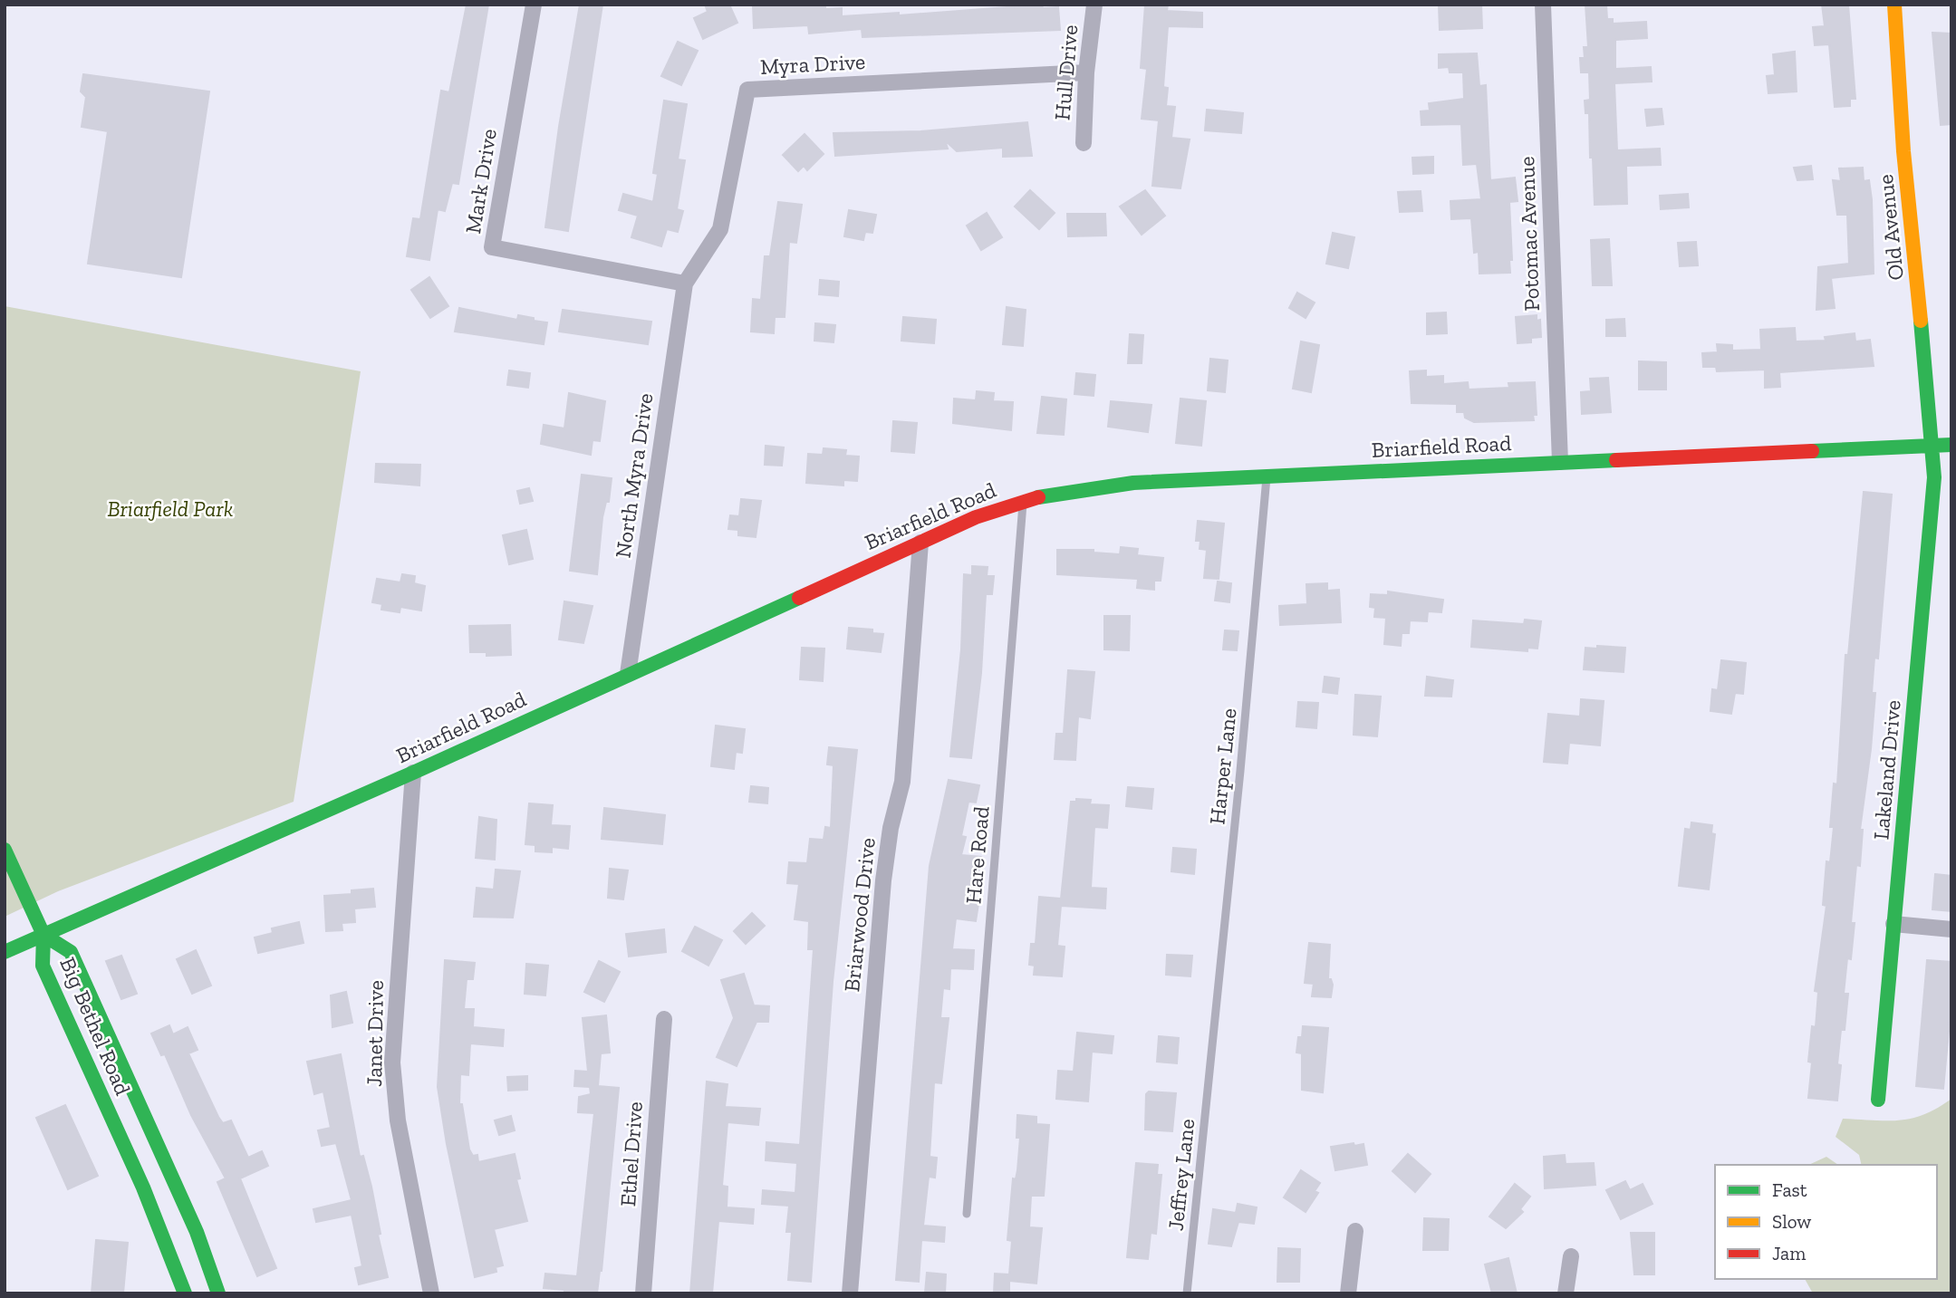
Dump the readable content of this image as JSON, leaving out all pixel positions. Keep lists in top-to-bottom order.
{
  "streets": {
    "main road": [
      "Old Avenue",
      "Briarfield Road",
      "Lakeland Drive",
      "Big Bethel Road"
    ],
    "street": [
      "Myra Drive",
      "Hull Drive",
      "Mark Drive",
      "Potomac Avenue",
      "North Myra Drive",
      "Briarwood Drive",
      "Janet Drive",
      "Ethel Drive"
    ],
    "lane": ["Harper Lane", "Hare Road", "Jeffrey Lane"]
  },
  "crossings": [
    ["Myra Drive", "Hull Drive"],
    ["Myra Drive", "Mark Drive"],
    ["Myra Drive", "North Myra Drive"],
    ["Mark Drive", "North Myra Drive"],
    ["Old Avenue", "Briarfield Road"],
    ["Old Avenue", "Lakeland Drive"],
    ["Potomac Avenue", "Briarfield Road"],
    ["Briarfield Road", "North Myra Drive"],
    ["Briarfield Road", "Harper Lane"],
    ["Briarfield Road", "Lakeland Drive"],
    ["Briarfield Road", "Hare Road"],
    ["Briarfield Road", "Briarwood Drive"],
    ["Briarfield Road", "Big Bethel Road"],
    ["Briarfield Road", "Janet Drive"],
    ["Harper Lane", "Jeffrey Lane"]
  ],
  "parks": ["Briarfield Park"],
  "legend": ["Fast", "Slow", "Jam"]
}
